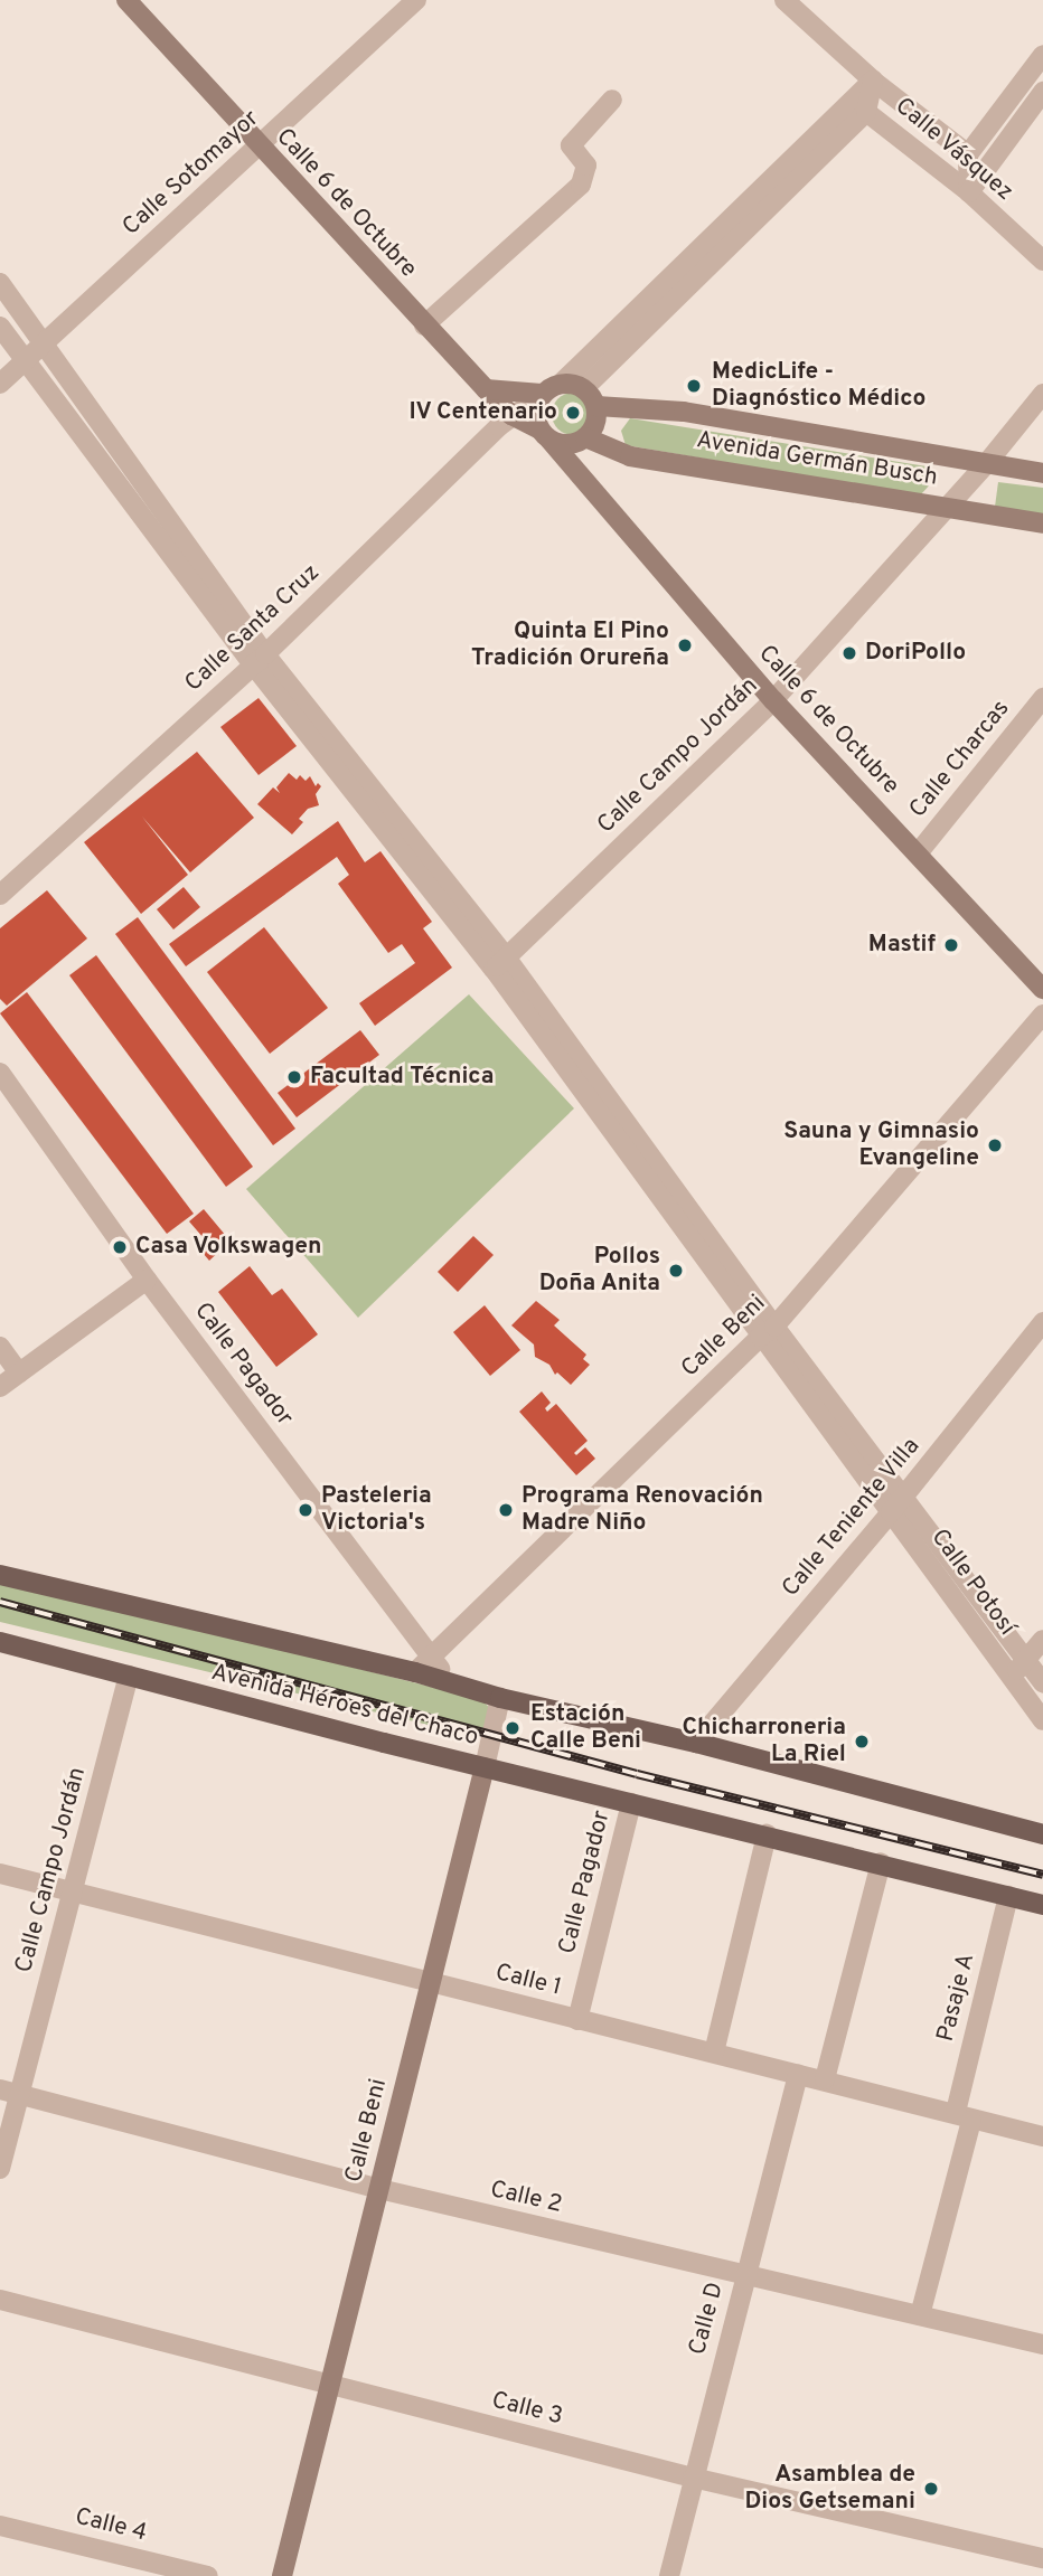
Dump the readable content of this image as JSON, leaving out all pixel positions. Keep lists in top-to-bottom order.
{
  "streets": {
    "main road": [
      "Calle 6 de Octubre",
      "Avenida Germán Busch",
      "Calle Beni",
      "Avenida Héroes del Chaco"
    ],
    "street": [
      "Calle Vásquez",
      "Calle Sotomayor",
      "Calle Santa Cruz",
      "Calle Campo Jordán",
      "Calle Charcas",
      "Calle Pagador",
      "Calle Teniente Villa",
      "Calle Potosí",
      "Calle 1",
      "Pasaje A",
      "Calle 2",
      "Calle D",
      "Calle 3",
      "Calle 4"
    ]
  },
  "crossings": [
    ["Calle Sotomayor", "Calle 6 de Octubre"],
    ["Calle 6 de Octubre", "Avenida Germán Busch"],
    ["Calle 6 de Octubre", "Calle Santa Cruz"],
    ["Calle 6 de Octubre", "Calle Campo Jordán"],
    ["Calle 6 de Octubre", "Calle Charcas"],
    ["Avenida Germán Busch", "Calle Santa Cruz"],
    ["Avenida Germán Busch", "Calle Campo Jordán"],
    ["Calle Campo Jordán", "Avenida Héroes del Chaco"],
    ["Calle Campo Jordán", "Calle 1"],
    ["Calle Campo Jordán", "Calle 2"],
    ["Calle Beni", "Calle Pagador"],
    ["Calle Beni", "Calle Potosí"],
    ["Calle Beni", "Avenida Héroes del Chaco"],
    ["Calle Beni", "Calle 1"],
    ["Calle Beni", "Calle 2"],
    ["Calle Beni", "Calle 3"],
    ["Calle Pagador", "Avenida Héroes del Chaco"],
    ["Calle Pagador", "Calle 1"],
    ["Calle Teniente Villa", "Calle Potosí"],
    ["Calle Teniente Villa", "Avenida Héroes del Chaco"],
    ["Avenida Héroes del Chaco", "Pasaje A"],
    ["Calle 1", "Pasaje A"],
    ["Calle 1", "Calle D"],
    ["Pasaje A", "Calle 2"],
    ["Calle 2", "Calle D"],
    ["Calle D", "Calle 3"]
  ],
  "places": [
    "MedicLife - Diagnóstico Médico",
    "IV Centenario",
    "Quinta El Pino Tradición Orureña",
    "DoriPollo",
    "Mastif",
    "Facultad Técnica",
    "Sauna y Gimnasio Evangeline",
    "Casa Volkswagen",
    "Pollos Doña Anita",
    "Pasteleria Victoria's",
    "Programa Renovación Madre Niño",
    "Estación Calle Beni",
    "Chicharroneria La Riel",
    "Asamblea de Dios Getsemani"
  ]
}
